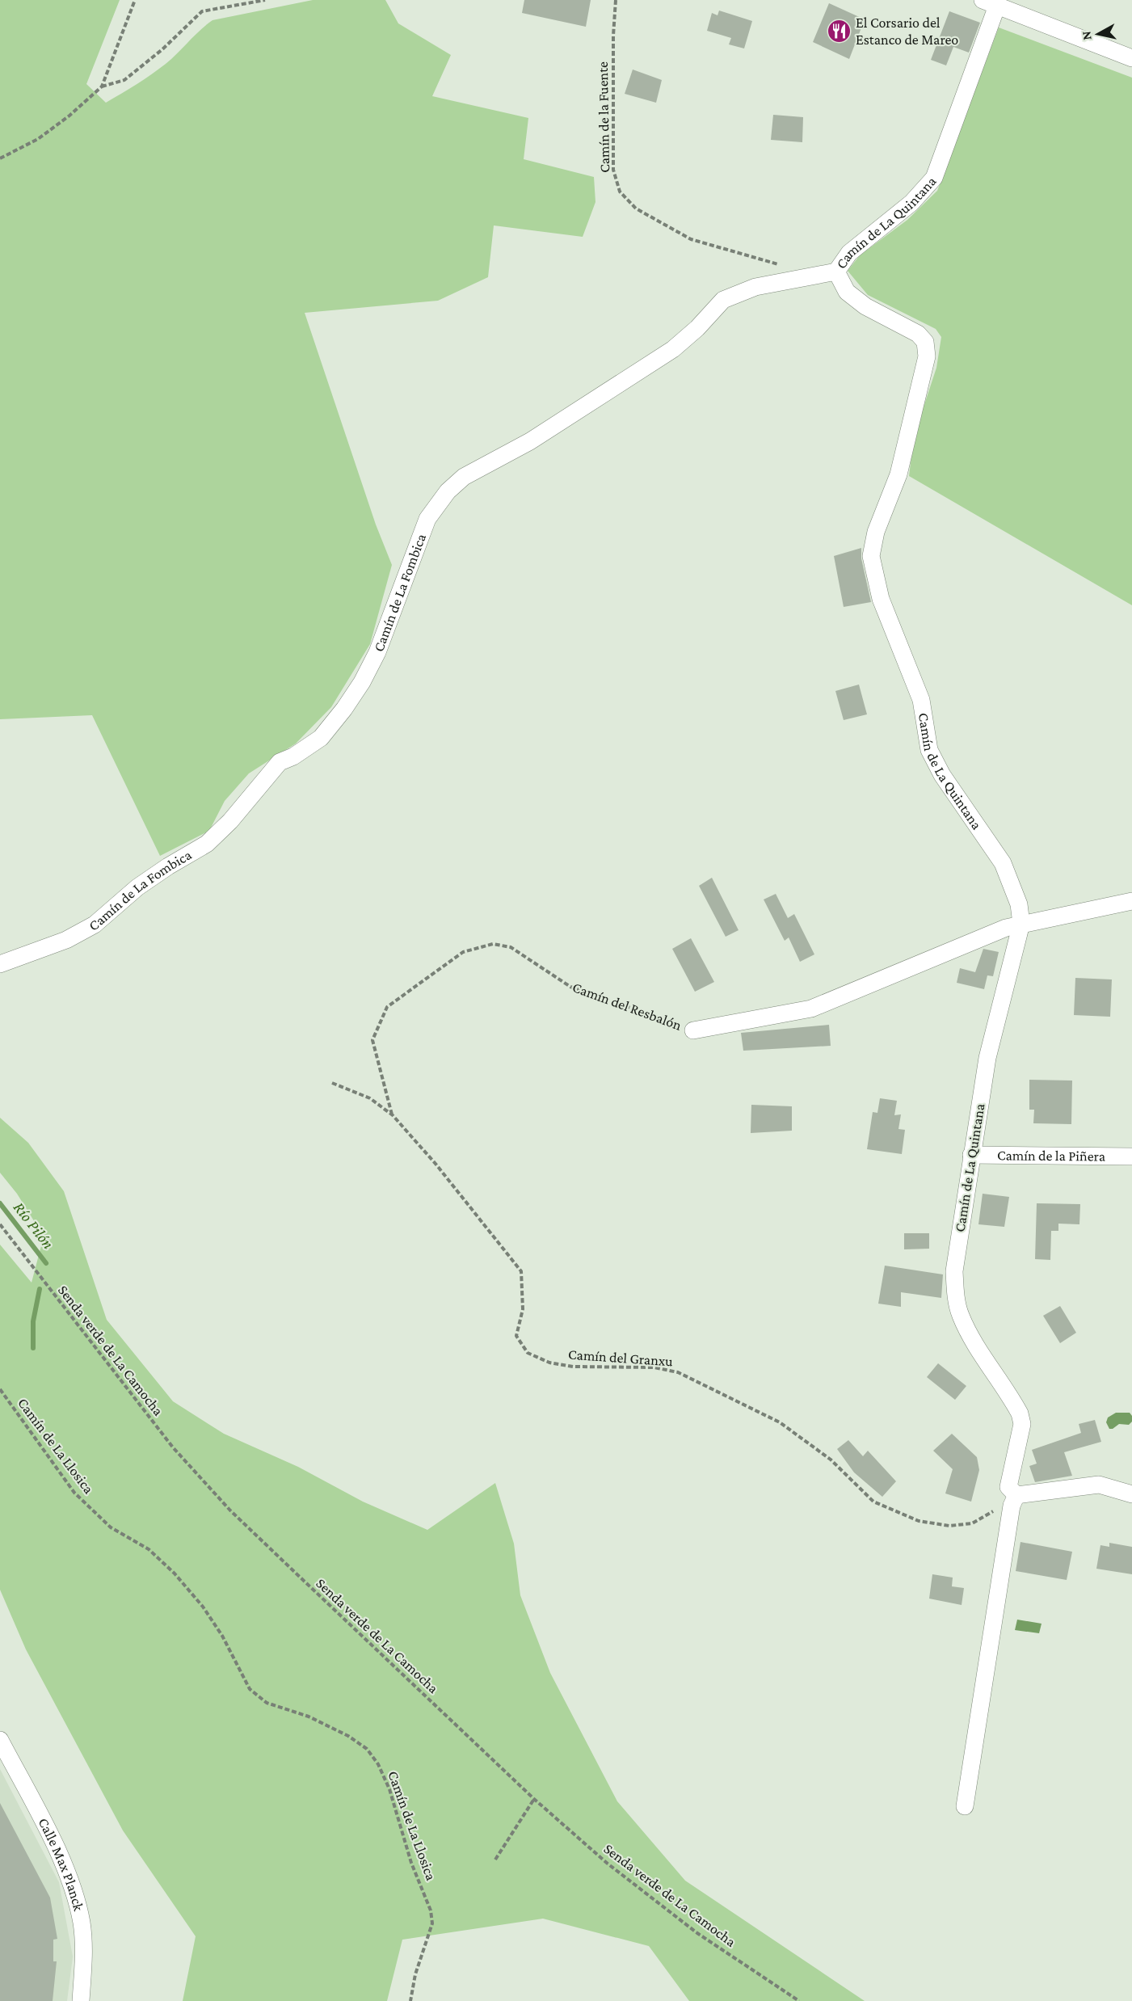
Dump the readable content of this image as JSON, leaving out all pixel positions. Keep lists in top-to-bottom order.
{
  "streets": {
    "street": [
      "Camín de La Quintana",
      "Camín de La Fombica",
      "Camín del Resbalón",
      "Camín de la Piñera",
      "Calle Max Planck"
    ],
    "path": [
      "Camín de la Fuente",
      "Senda verde de La Camocha",
      "Camín del Granxu",
      "Camín de La Llosica"
    ]
  },
  "crossings": [
    ["Camín de La Quintana", "Camín de La Fombica"],
    ["Camín de La Quintana", "Camín del Resbalón"],
    ["Camín de La Quintana", "Camín de la Piñera"],
    ["Camín de La Quintana", "Camín del Granxu"],
    ["Camín del Resbalón", "Camín del Granxu"]
  ],
  "water": ["Río Pilón"],
  "places": {
    "restaurant": ["El Corsario del Estanco de Mareo"]
  },
  "north": "left"
}
